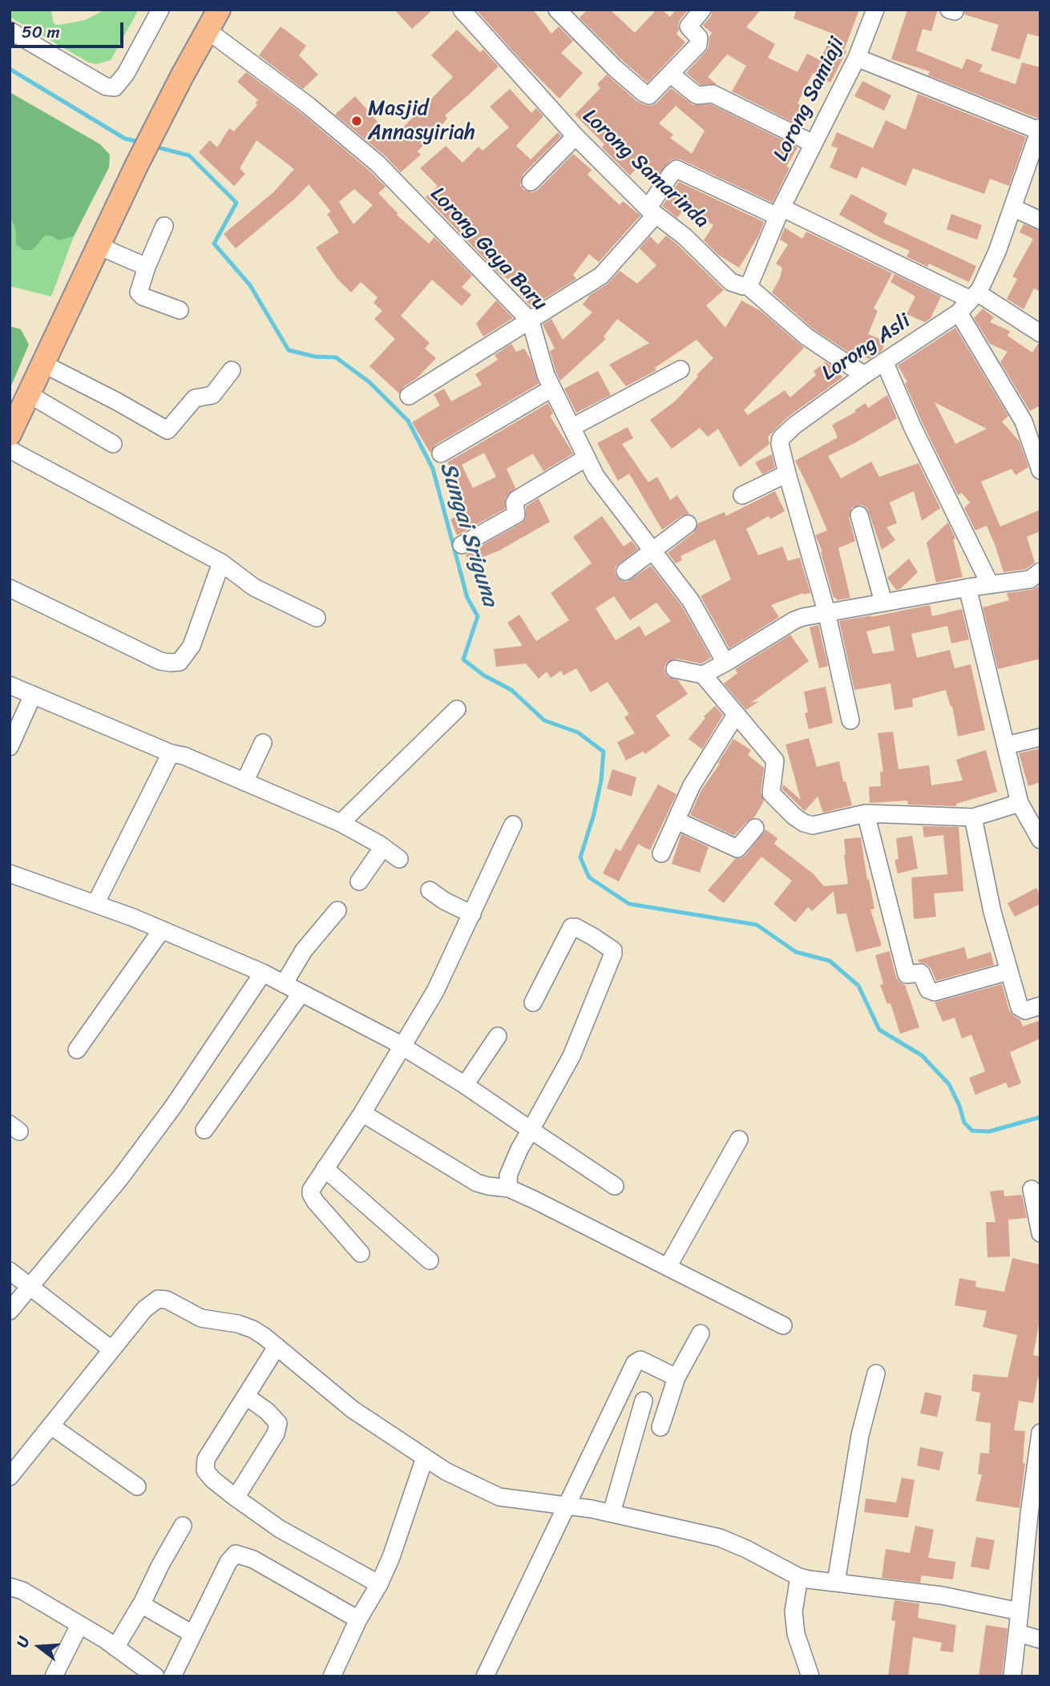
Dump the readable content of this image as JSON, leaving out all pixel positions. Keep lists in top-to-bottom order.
{
  "streets": {
    "street": [
      "Lorong Samiaji",
      "Lorong Samarinda",
      "Lorong Gaya Baru",
      "Lorong Asli"
    ]
  },
  "crossings": [
    ["Lorong Samarinda", "Lorong Asli"]
  ],
  "water": ["Sungai Sriguna"],
  "places": ["Masjid Annasyiriah"],
  "scale_bar": "50 m",
  "north": "left"
}
